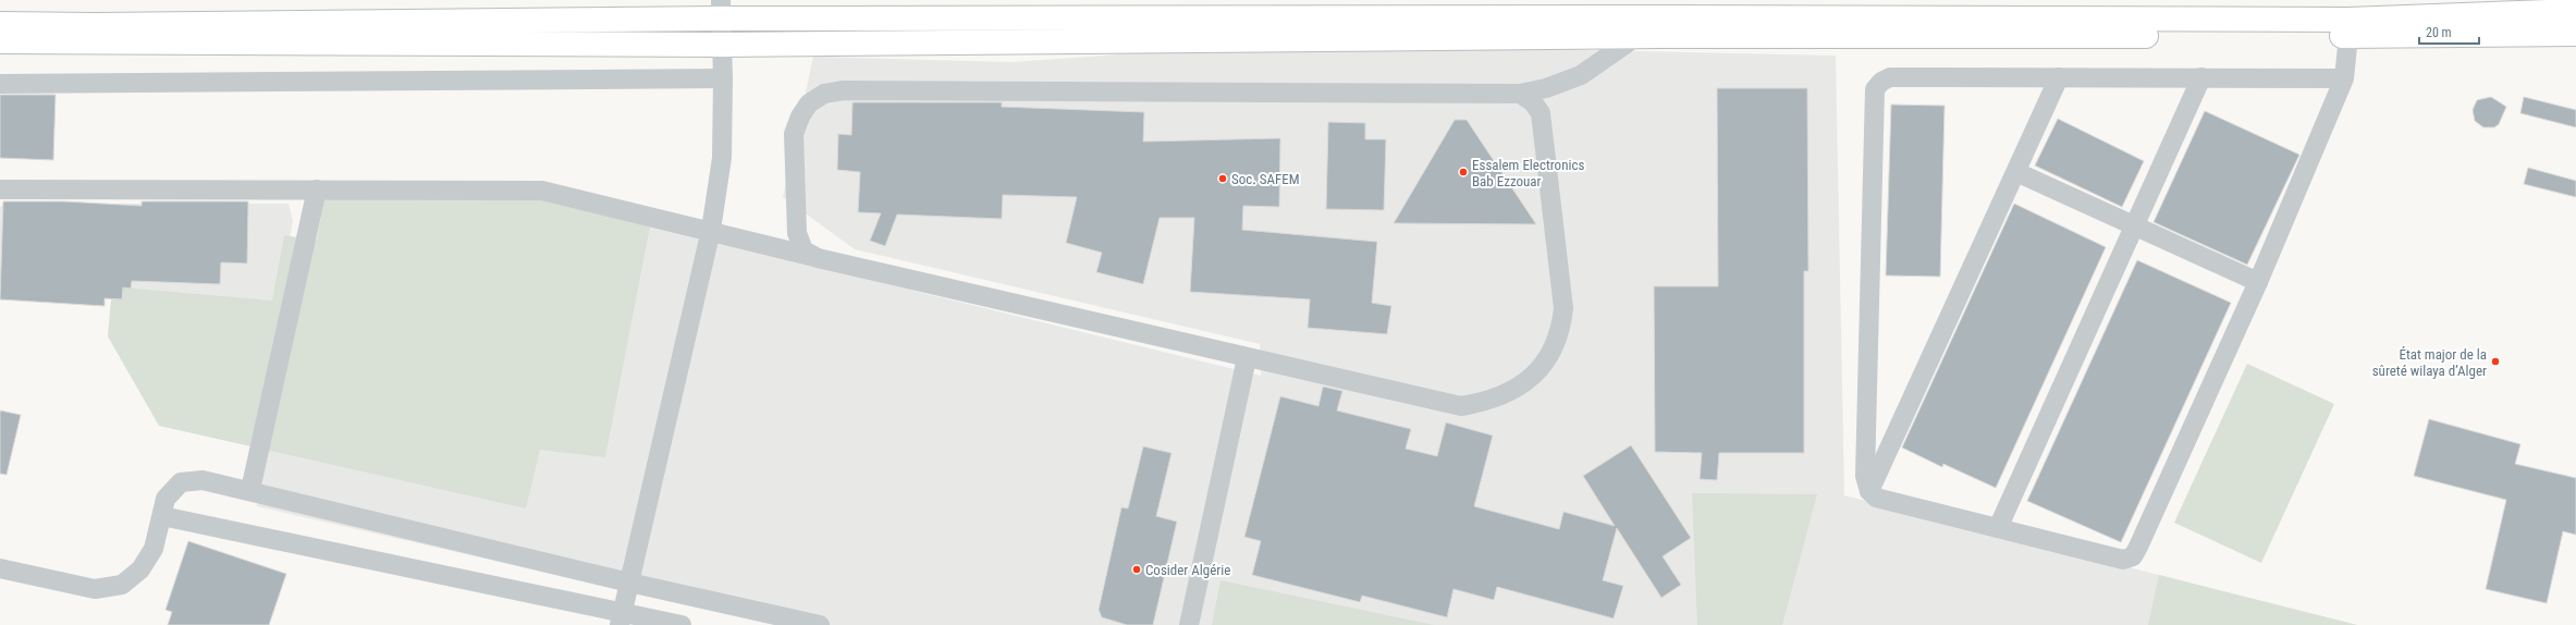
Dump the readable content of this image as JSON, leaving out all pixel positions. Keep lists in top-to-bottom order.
{
  "places": [
    "Essalem Electronics Bab Ezzouar",
    "Soc. SAFEM",
    "État major de la sûreté wilaya d’Alger",
    "Cosider Algérie"
  ],
  "scale_bar": "20 m"
}
